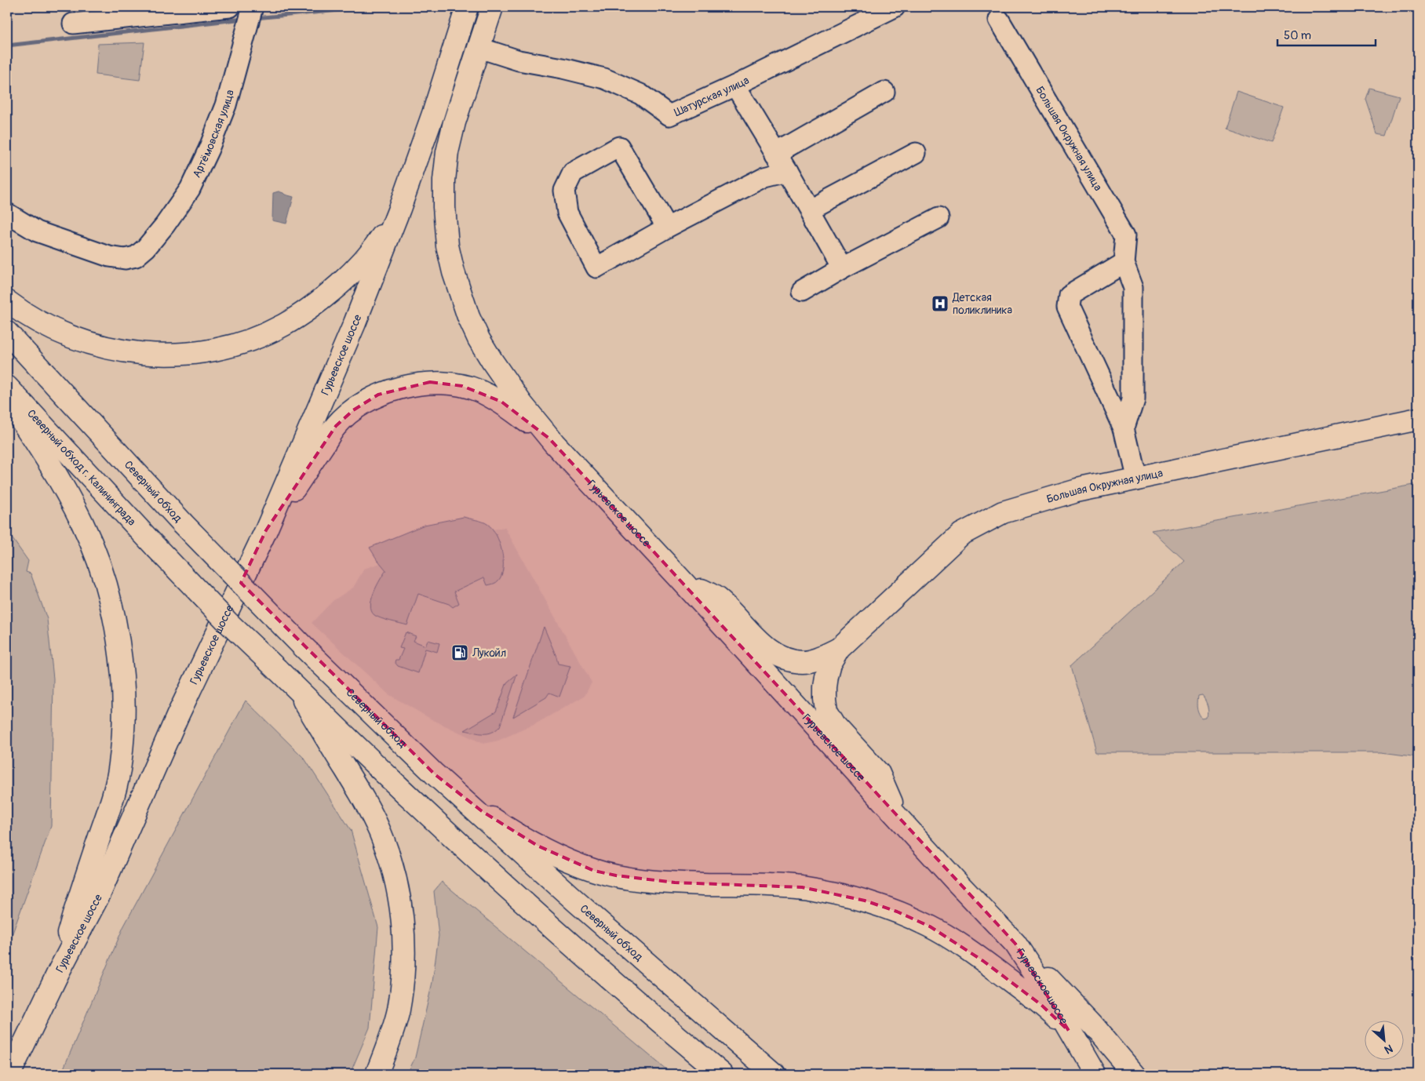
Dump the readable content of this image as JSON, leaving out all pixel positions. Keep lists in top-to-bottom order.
{
  "streets": {
    "main road": [
      "Большая Окружная улица",
      "Гурьевское шоссе",
      "Северный обход г. Калининграда",
      "Северный обход"
    ],
    "street": ["Шатурская улица", "Артёмовская улица"]
  },
  "places": {
    "hospital": ["Детская поликлиника"],
    "fuel station": ["Лукойл"]
  },
  "scale_bar": "50 m",
  "north": "bottom right"
}
